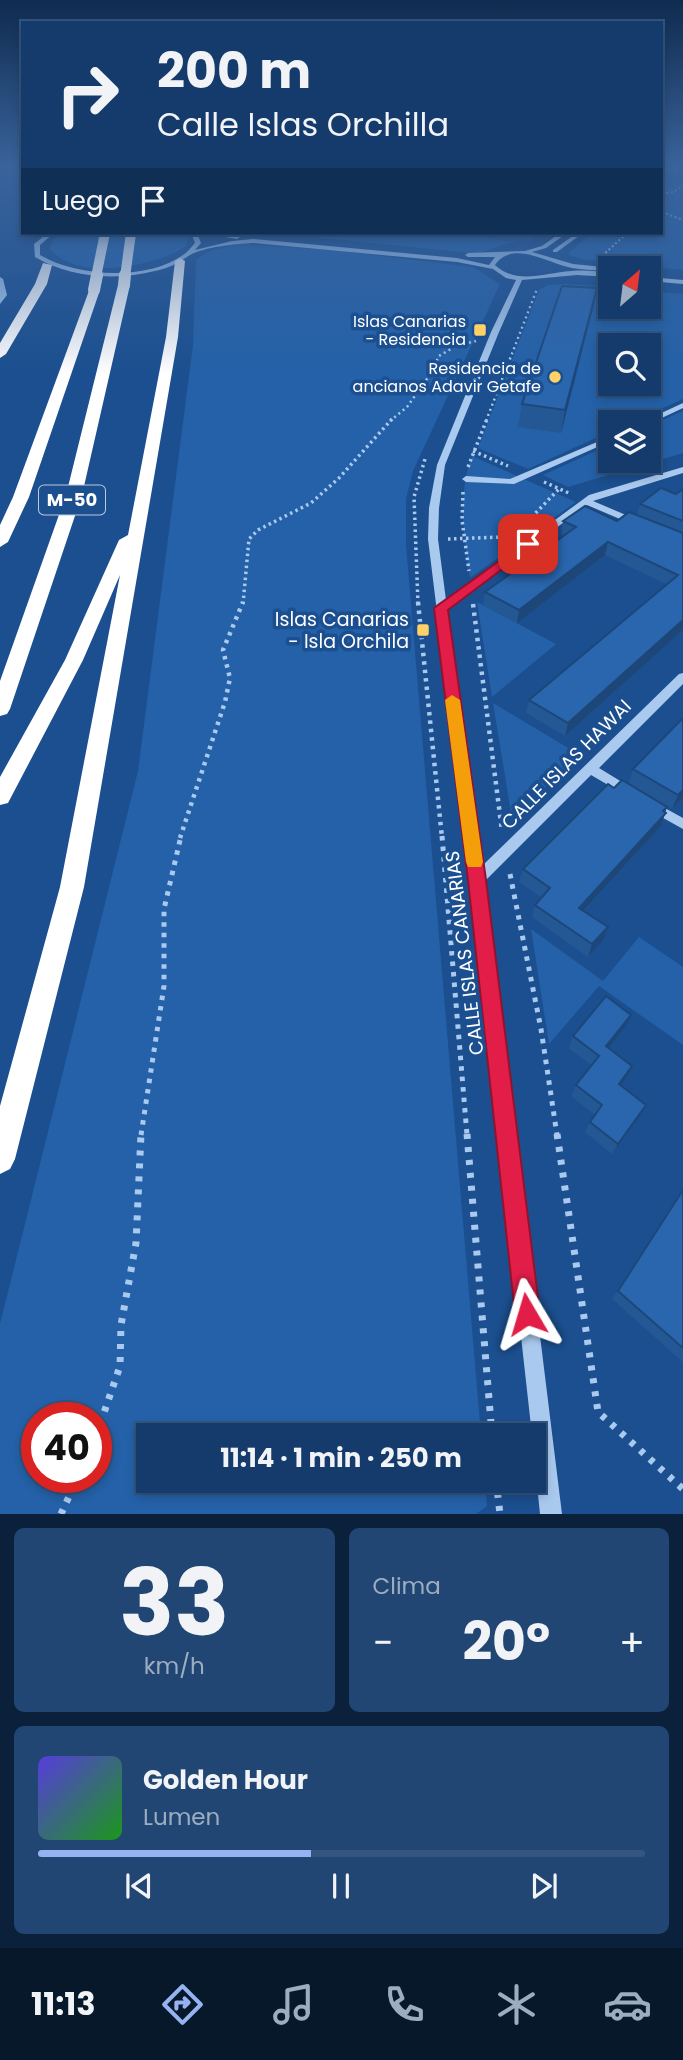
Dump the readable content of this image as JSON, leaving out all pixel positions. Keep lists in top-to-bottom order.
{
  "streets": {
    "highway": ["M-50"],
    "street": ["CALLE ISLAS HAWAI", "CALLE ISLAS CANARIAS"]
  },
  "crossings": [
    ["CALLE ISLAS HAWAI", "CALLE ISLAS CANARIAS"]
  ],
  "places": {
    "transit": ["Islas Canarias - Residencia", "Islas Canarias - Isla Orchila"],
    "other": ["Residencia de ancianos Adavir Getafe"]
  },
  "north": "top right",
  "page": {
    "turn": ["200 m", "Calle Islas Orchilla"],
    "then": "Luego",
    "limit": "40",
    "trip": "11:14 · 1 min · 250 m",
    "tile": [
      ["33", "km/h"],
      "Clima"
    ],
    "heat": ["−", "20°", "+"],
    "song": ["Golden Hour", "Lumen"],
    "tabs": "11:13"
  }
}
